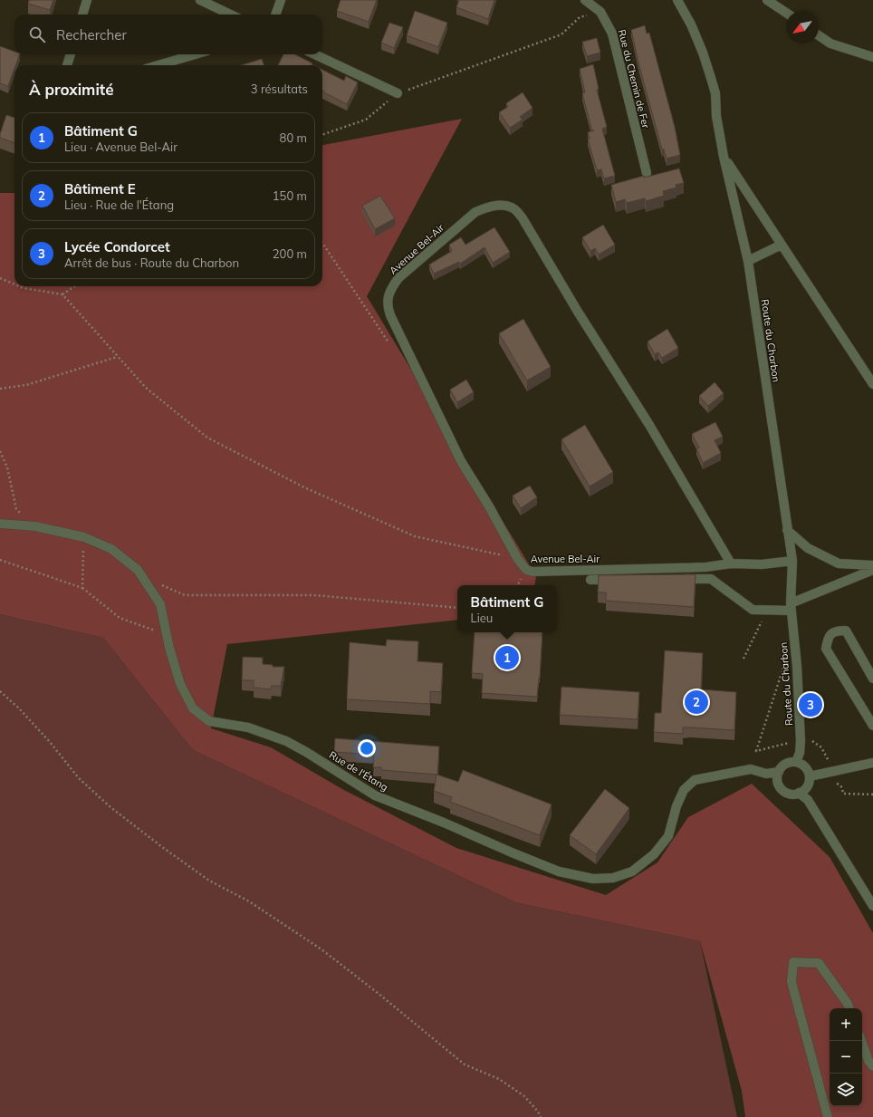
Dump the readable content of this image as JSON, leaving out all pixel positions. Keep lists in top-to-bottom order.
{
  "streets": {
    "street": [
      "Rue du Chemin de Fer",
      "Avenue Bel-Air",
      "Route du Charbon",
      "Rue de l'Étang"
    ]
  },
  "crossings": [
    ["Avenue Bel-Air", "Route du Charbon"],
    ["Route du Charbon", "Rue de l'Étang"]
  ],
  "north": "bottom left",
  "page": {
    "search": "Rechercher",
    "heading": ["À proximité", "3 résultats"],
    "list": [
      {
        "mark": "1",
        "name": "Bâtiment G",
        "note": "Lieu · Avenue Bel-Air",
        "value": "80 m"
      },
      {
        "mark": "2",
        "name": "Bâtiment E",
        "note": "Lieu · Rue de l'Étang",
        "value": "150 m"
      },
      {
        "mark": "3",
        "name": "Lycée Condorcet",
        "note": "Arrêt de bus · Route du Charbon",
        "value": "200 m"
      }
    ],
    "popup": ["Bâtiment G", "Lieu"],
    "pins": ["1", "2", "3"],
    "map_buttons": ["+", "−"]
  }
}
